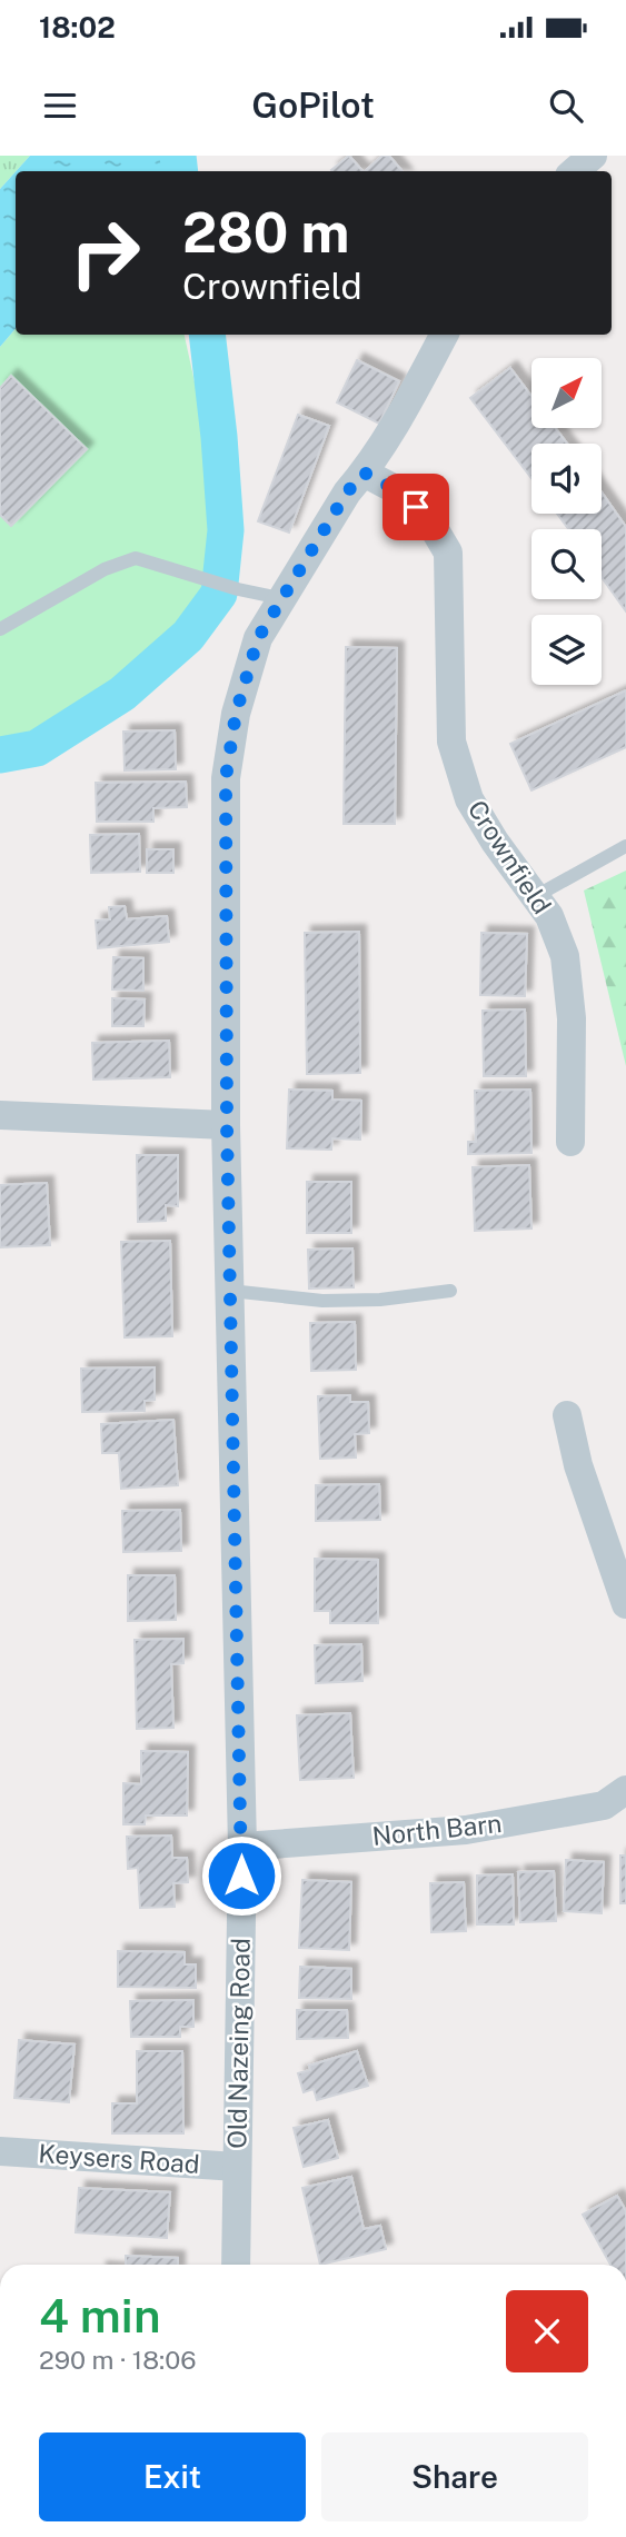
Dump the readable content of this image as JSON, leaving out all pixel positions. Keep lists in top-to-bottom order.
{
  "streets": {
    "street": [
      "Crownfield",
      "North Barn",
      "Old Nazeing Road",
      "Keysers Road"
    ]
  },
  "crossings": [
    ["Crownfield", "Old Nazeing Road"],
    ["North Barn", "Old Nazeing Road"],
    ["Old Nazeing Road", "Keysers Road"]
  ],
  "north": "top right",
  "page": {
    "status": "18:02",
    "header": "GoPilot",
    "turn": ["280 m", "Crownfield"],
    "heading": ["4 min", "290 m · 18:06"],
    "buttons": ["Exit", "Share"]
  }
}
